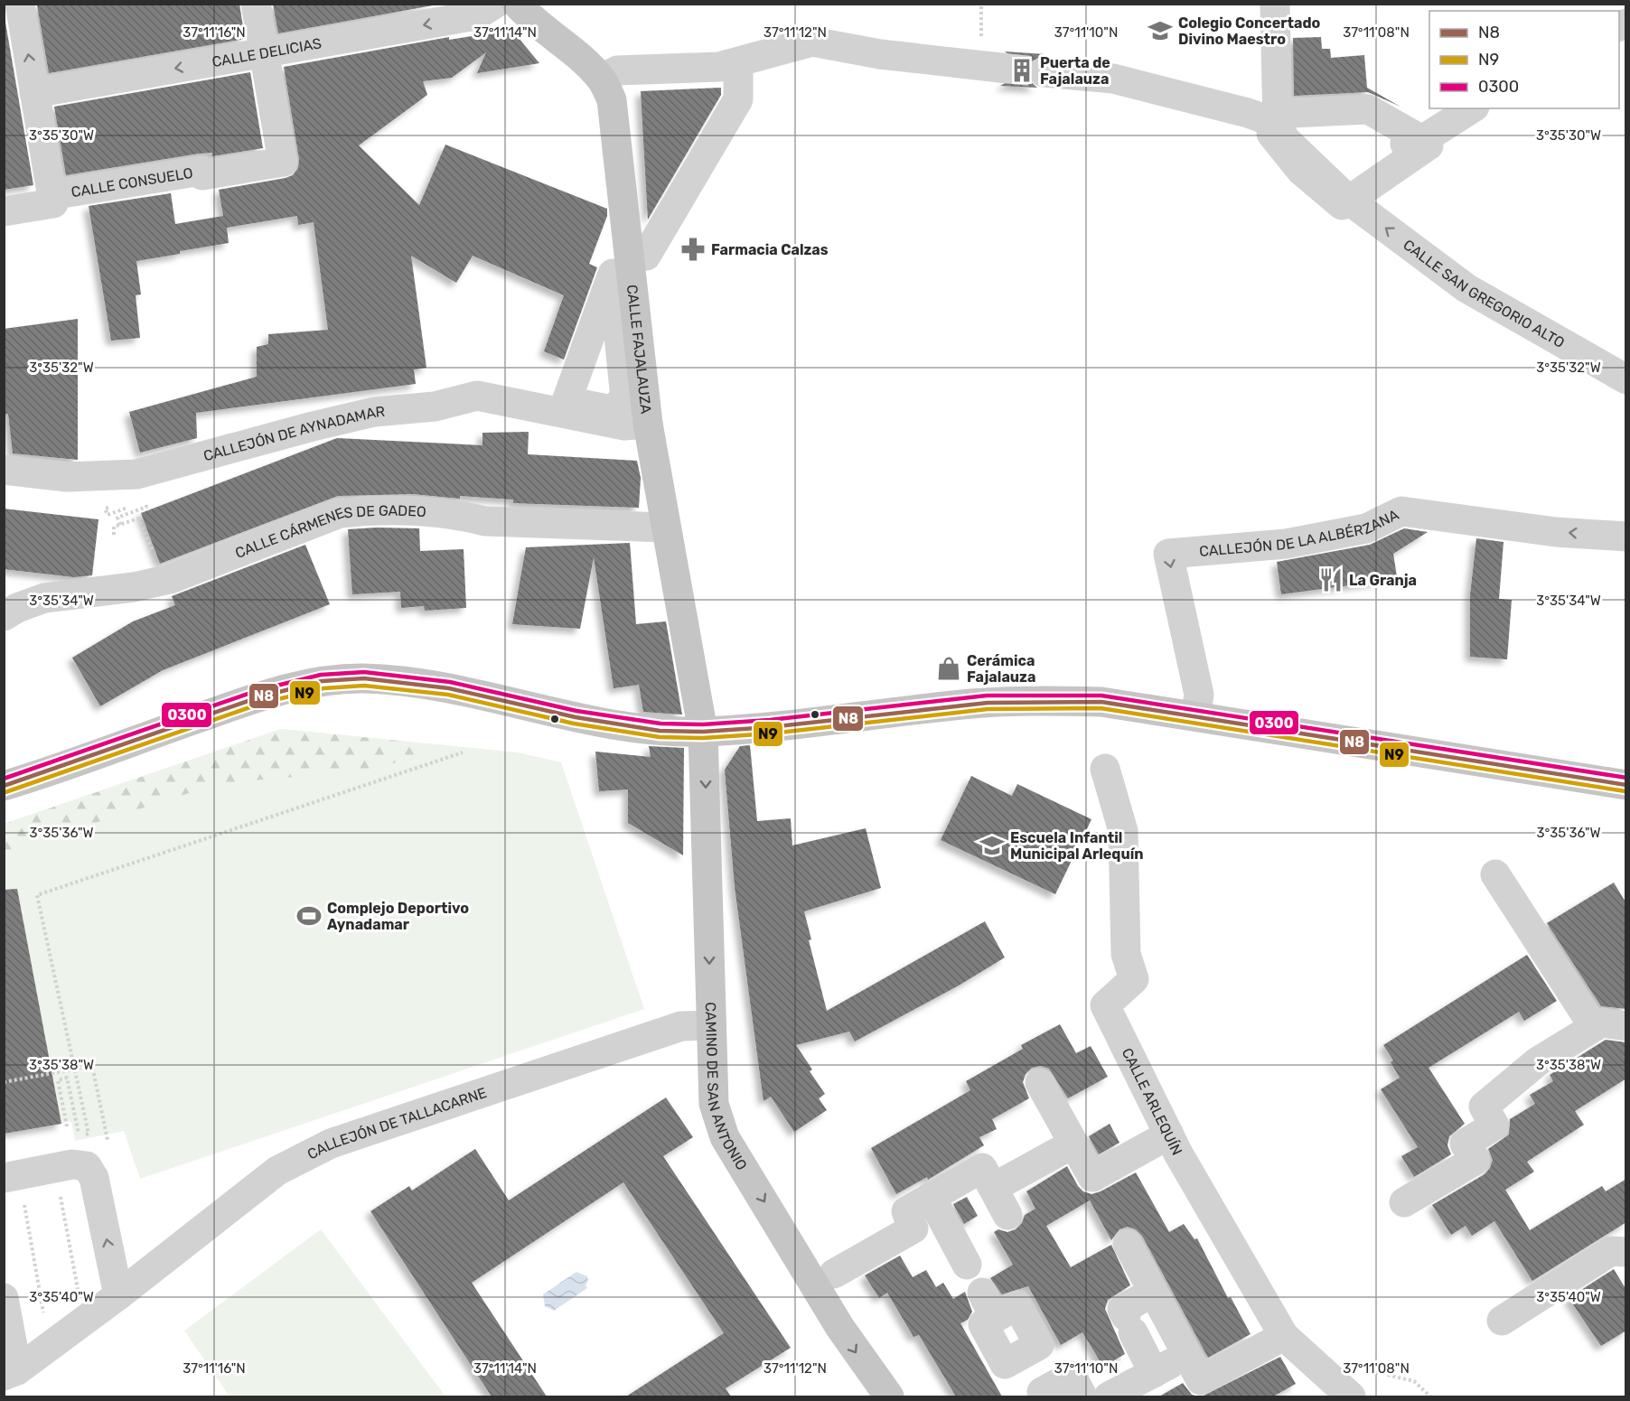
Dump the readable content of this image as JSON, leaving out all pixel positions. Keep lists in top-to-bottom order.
{
  "streets": {
    "main road": ["CALLE FAJALAUZA", "CAMINO DE SAN ANTONIO"],
    "street": [
      "CALLE DELICIAS",
      "CALLE CONSUELO",
      "CALLE SAN GREGORIO ALTO",
      "CALLEJÓN DE AYNADAMAR",
      "CALLEJÓN DE LA ALBÉRZANA",
      "CALLE CÁRMENES DE GADEO",
      "CALLE ARLEQUÍN",
      "CALLEJÓN DE TALLACARNE"
    ]
  },
  "crossings": [
    ["CALLE DELICIAS", "CALLE CONSUELO"],
    ["CALLE FAJALAUZA", "CALLEJÓN DE AYNADAMAR"],
    ["CALLE FAJALAUZA", "CALLE CÁRMENES DE GADEO"],
    ["CALLE FAJALAUZA", "CAMINO DE SAN ANTONIO"],
    ["CAMINO DE SAN ANTONIO", "CALLEJÓN DE TALLACARNE"]
  ],
  "one_way": ["CALLE DELICIAS", "CALLE SAN GREGORIO ALTO", "CAMINO DE SAN ANTONIO"],
  "places": {
    "school or university": ["Colegio Concertado Divino Maestro", "Escuela Infantil Municipal Arlequín"],
    "building": ["Puerta de Fajalauza"],
    "pharmacy": ["Farmacia Calzas"],
    "restaurant": ["La Granja"],
    "shop": ["Cerámica Fajalauza"],
    "sports": ["Complejo Deportivo Aynadamar"]
  },
  "lines": ["transit line 0300", "transit line N8", "transit line N9"],
  "legend": ["N8", "N9", "0300"],
  "coordinates": [
    "37°11'16\"N",
    "37°11'14\"N",
    "37°11'12\"N",
    "37°11'10\"N",
    "37°11'08\"N",
    "3°35'30\"W",
    "3°35'32\"W",
    "3°35'34\"W",
    "3°35'36\"W",
    "3°35'38\"W",
    "3°35'40\"W"
  ]
}
